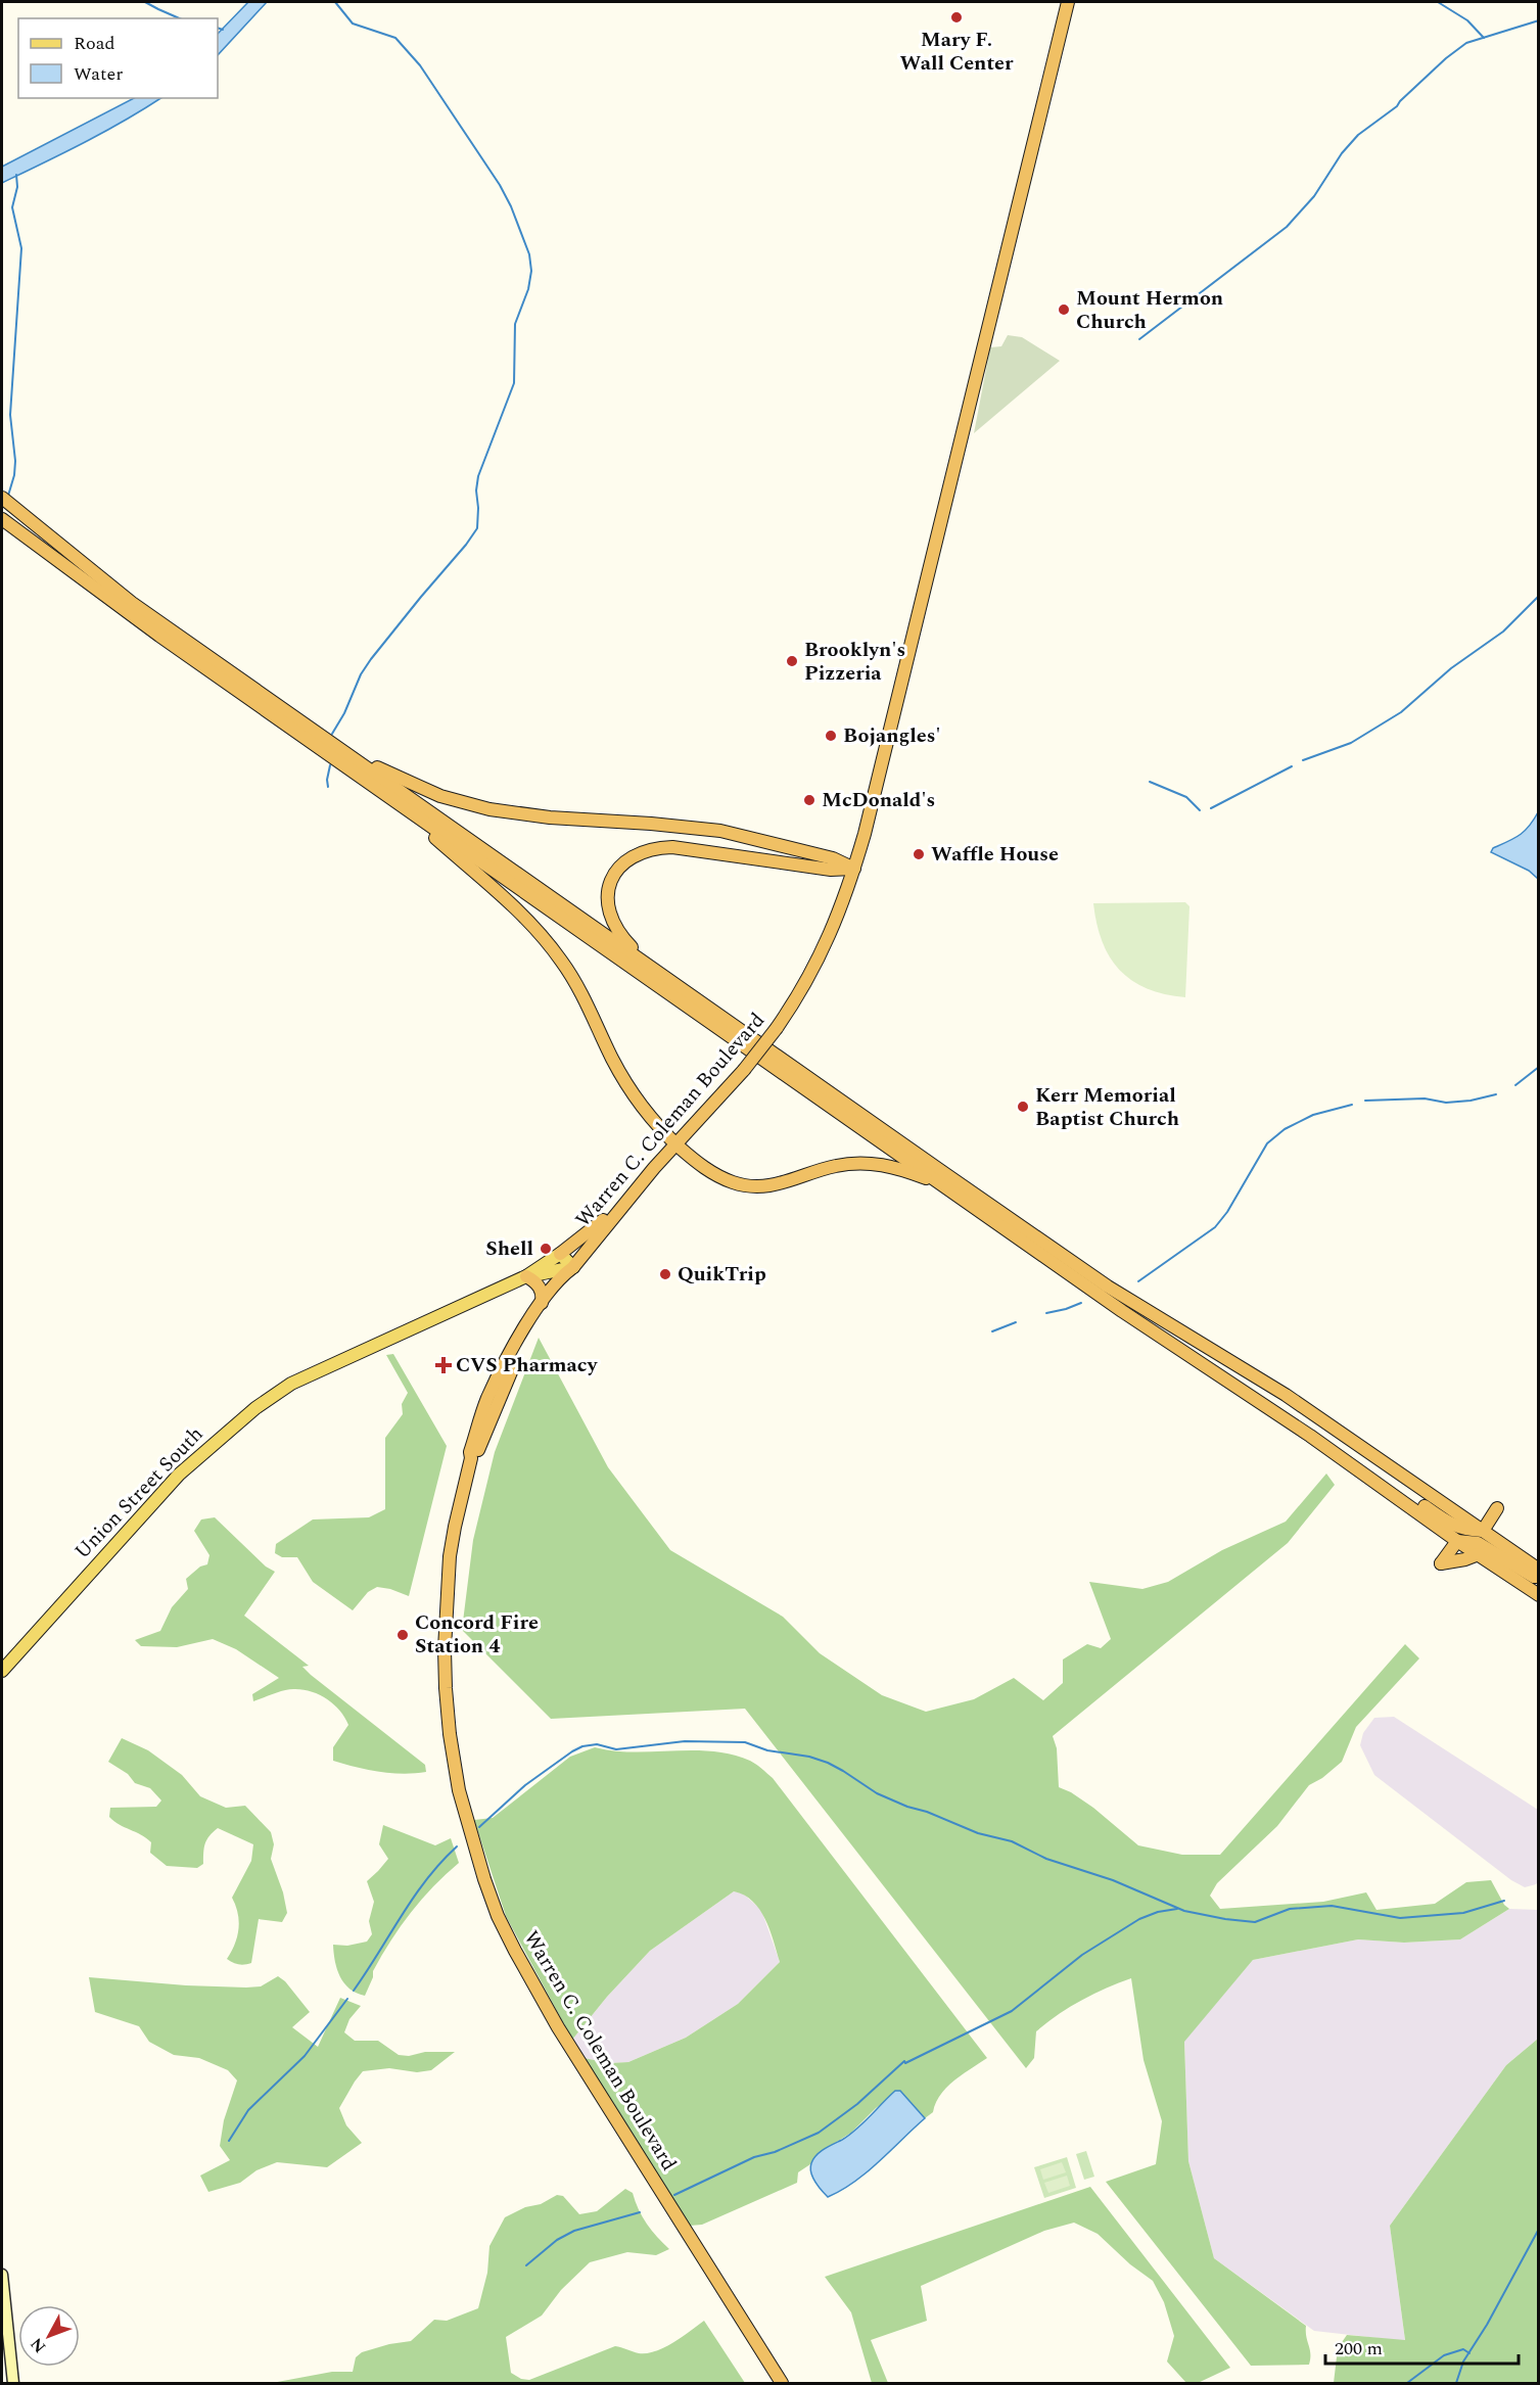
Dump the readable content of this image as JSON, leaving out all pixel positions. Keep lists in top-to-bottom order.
{
  "streets": {
    "highway": ["Warren C. Coleman Boulevard"],
    "main road": ["Union Street South"]
  },
  "crossings": [
    ["Warren C. Coleman Boulevard", "Union Street South"]
  ],
  "places": {
    "other": [
      "Mary F. Wall Center",
      "Mount Hermon Church",
      "Brooklyn's Pizzeria",
      "Bojangles'",
      "McDonald's",
      "Waffle House",
      "Kerr Memorial Baptist Church",
      "Shell",
      "QuikTrip",
      "Concord Fire Station 4"
    ],
    "health": ["CVS Pharmacy"]
  },
  "legend": ["Road", "Water"],
  "scale_bar": "200 m",
  "north": "bottom left"
}
